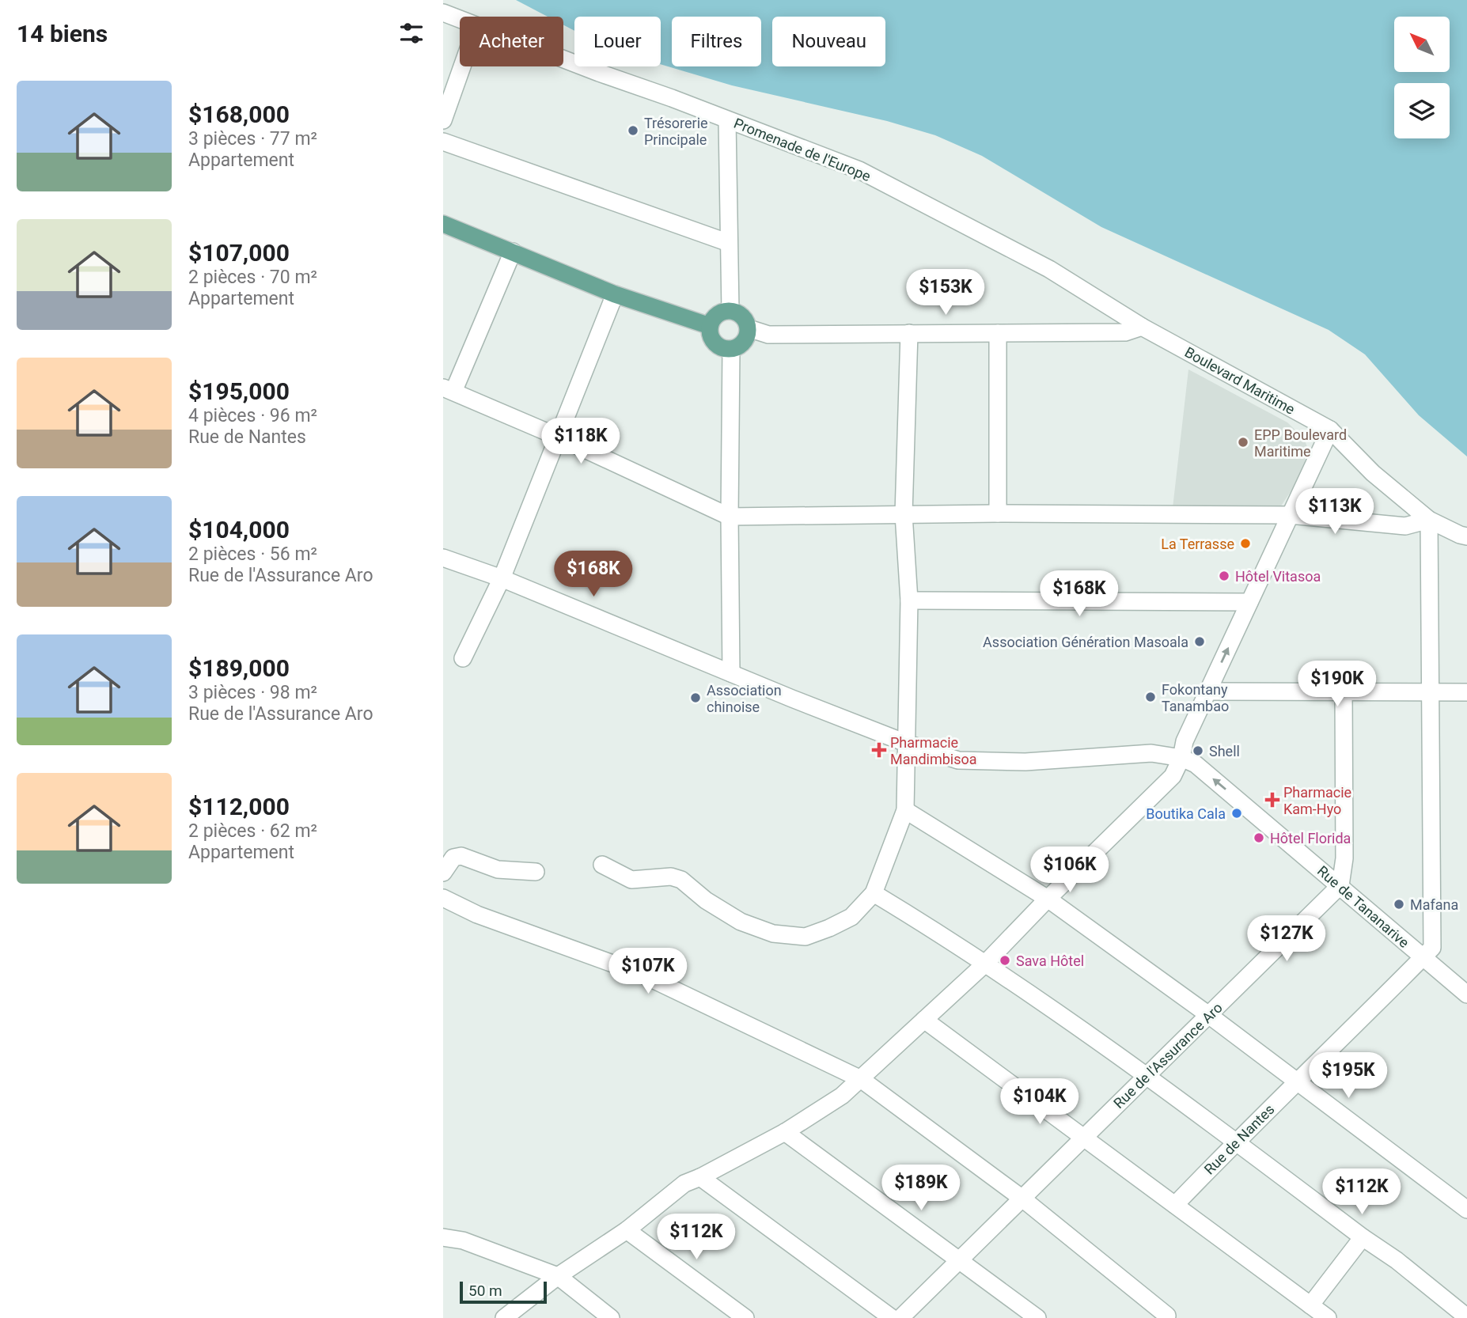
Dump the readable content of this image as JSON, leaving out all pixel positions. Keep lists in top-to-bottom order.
{
  "streets": {
    "street": [
      "Promenade de l'Europe",
      "Boulevard Maritime",
      "Rue de Tananarive",
      "Rue de l'Assurance Aro",
      "Rue de Nantes"
    ]
  },
  "crossings": [
    ["Promenade de l'Europe", "Boulevard Maritime"],
    ["Rue de Tananarive", "Rue de l'Assurance Aro"],
    ["Rue de Tananarive", "Rue de Nantes"]
  ],
  "one_way": ["Rue de Tananarive"],
  "places": {
    "other": [
      "Trésorerie Principale",
      "EPP Boulevard Maritime",
      "La Terrasse",
      "Hôtel Vitasoa",
      "Association Génération Masoala",
      "Fokontany Tanambao",
      "Association chinoise",
      "Shell",
      "Boutika Cala",
      "Hôtel Florida",
      "Mafana",
      "Sava Hôtel"
    ],
    "health": ["Pharmacie Mandimbisoa", "Pharmacie Kam-Hyo"]
  },
  "scale_bar": "50 m",
  "north": "top left",
  "page": {
    "heading": "14 biens",
    "chip": [
      "Acheter",
      "Louer",
      "Filtres",
      "Nouveau"
    ],
    "list": [
      {
        "name": "$168,000",
        "note": "3 pièces · 77 m² · Appartement"
      },
      {
        "name": "$107,000",
        "note": "2 pièces · 70 m² · Appartement"
      },
      {
        "name": "$195,000",
        "note": "4 pièces · 96 m² · Rue de Nantes"
      },
      {
        "name": "$104,000",
        "note": "2 pièces · 56 m² · Rue de l'Assurance Aro"
      },
      {
        "name": "$189,000",
        "note": "3 pièces · 98 m² · Rue de l'Assurance Aro"
      },
      {
        "name": "$112,000",
        "note": "2 pièces · 62 m² · Appartement"
      }
    ],
    "price": [
      "$153K",
      "$118K",
      "$113K",
      "$168K",
      "$168K",
      "$190K",
      "$106K",
      "$127K",
      "$107K",
      "$195K",
      "$104K",
      "$189K",
      "$112K",
      "$112K"
    ],
    "scale": "50 m"
  }
}
